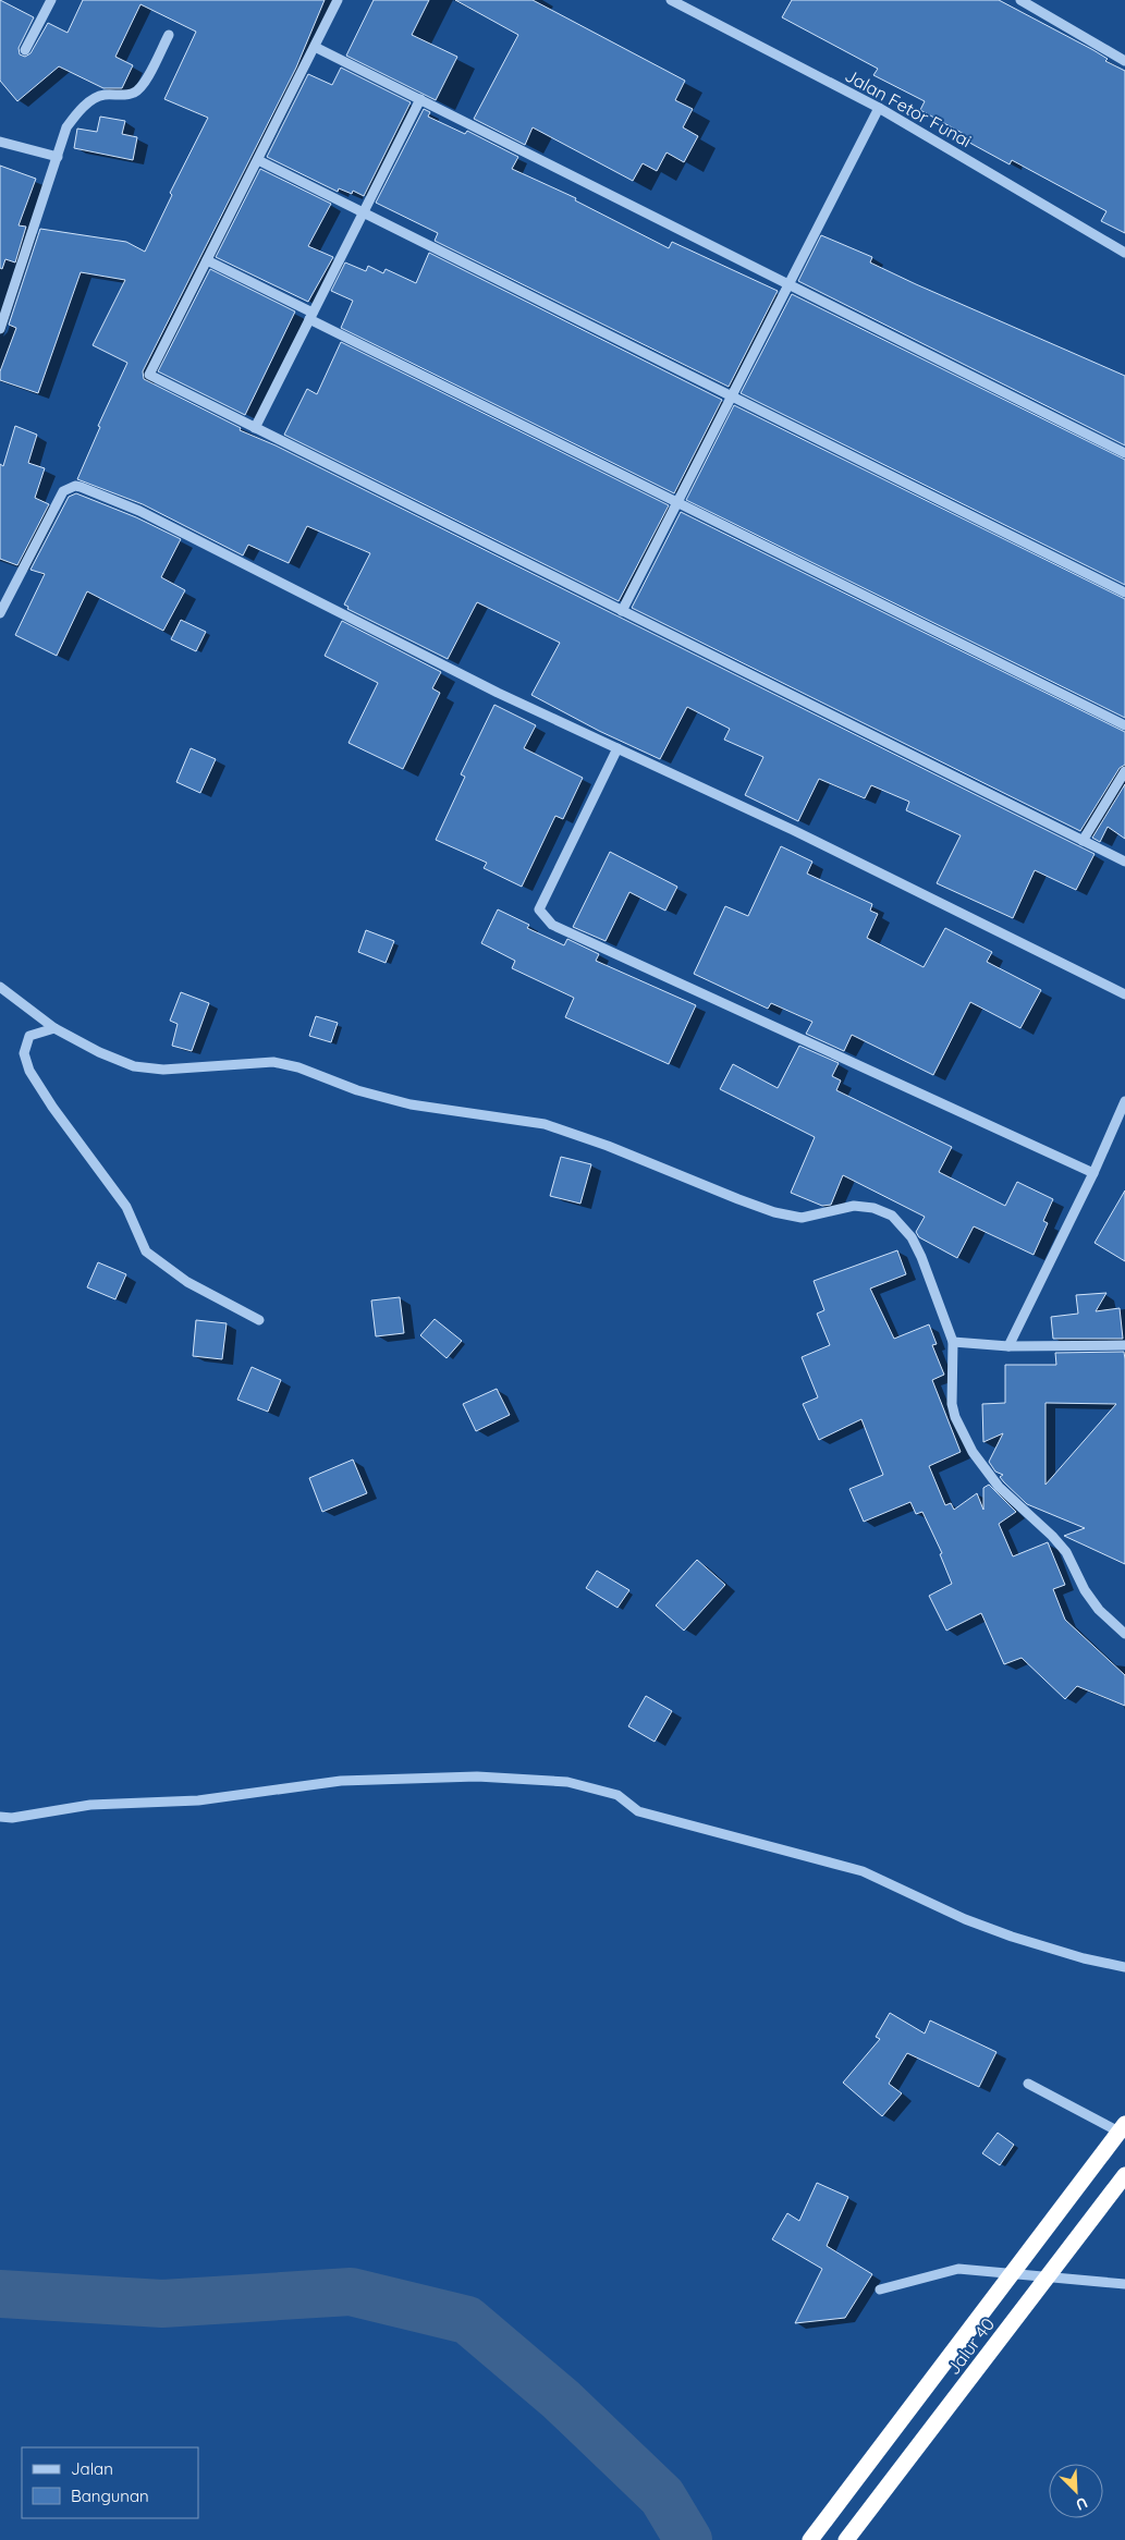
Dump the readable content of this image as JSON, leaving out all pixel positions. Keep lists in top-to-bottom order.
{
  "streets": {
    "highway": ["Jalur 40"],
    "street": ["Jalan Fetor Funai"]
  },
  "legend": ["Jalan", "Bangunan"],
  "north": "bottom right"
}
